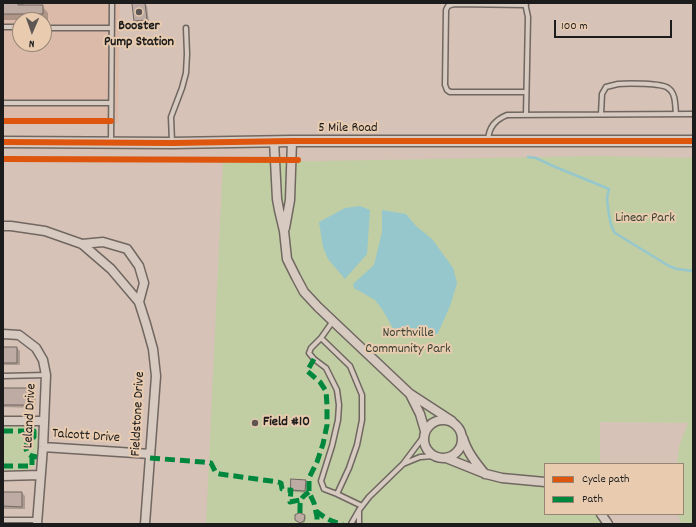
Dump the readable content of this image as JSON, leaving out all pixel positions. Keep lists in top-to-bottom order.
{
  "streets": {
    "street": [
      "5 Mile Road",
      "Fieldstone Drive",
      "Leland Drive",
      "Talcott Drive"
    ]
  },
  "crossings": [
    ["Fieldstone Drive", "Talcott Drive"],
    ["Leland Drive", "Talcott Drive"]
  ],
  "parks": ["Linear Park", "Northville Community Park"],
  "places": ["Booster Pump Station", "Field #10"],
  "legend": ["Cycle path", "Path"],
  "scale_bar": "100 m",
  "north": "bottom"
}
